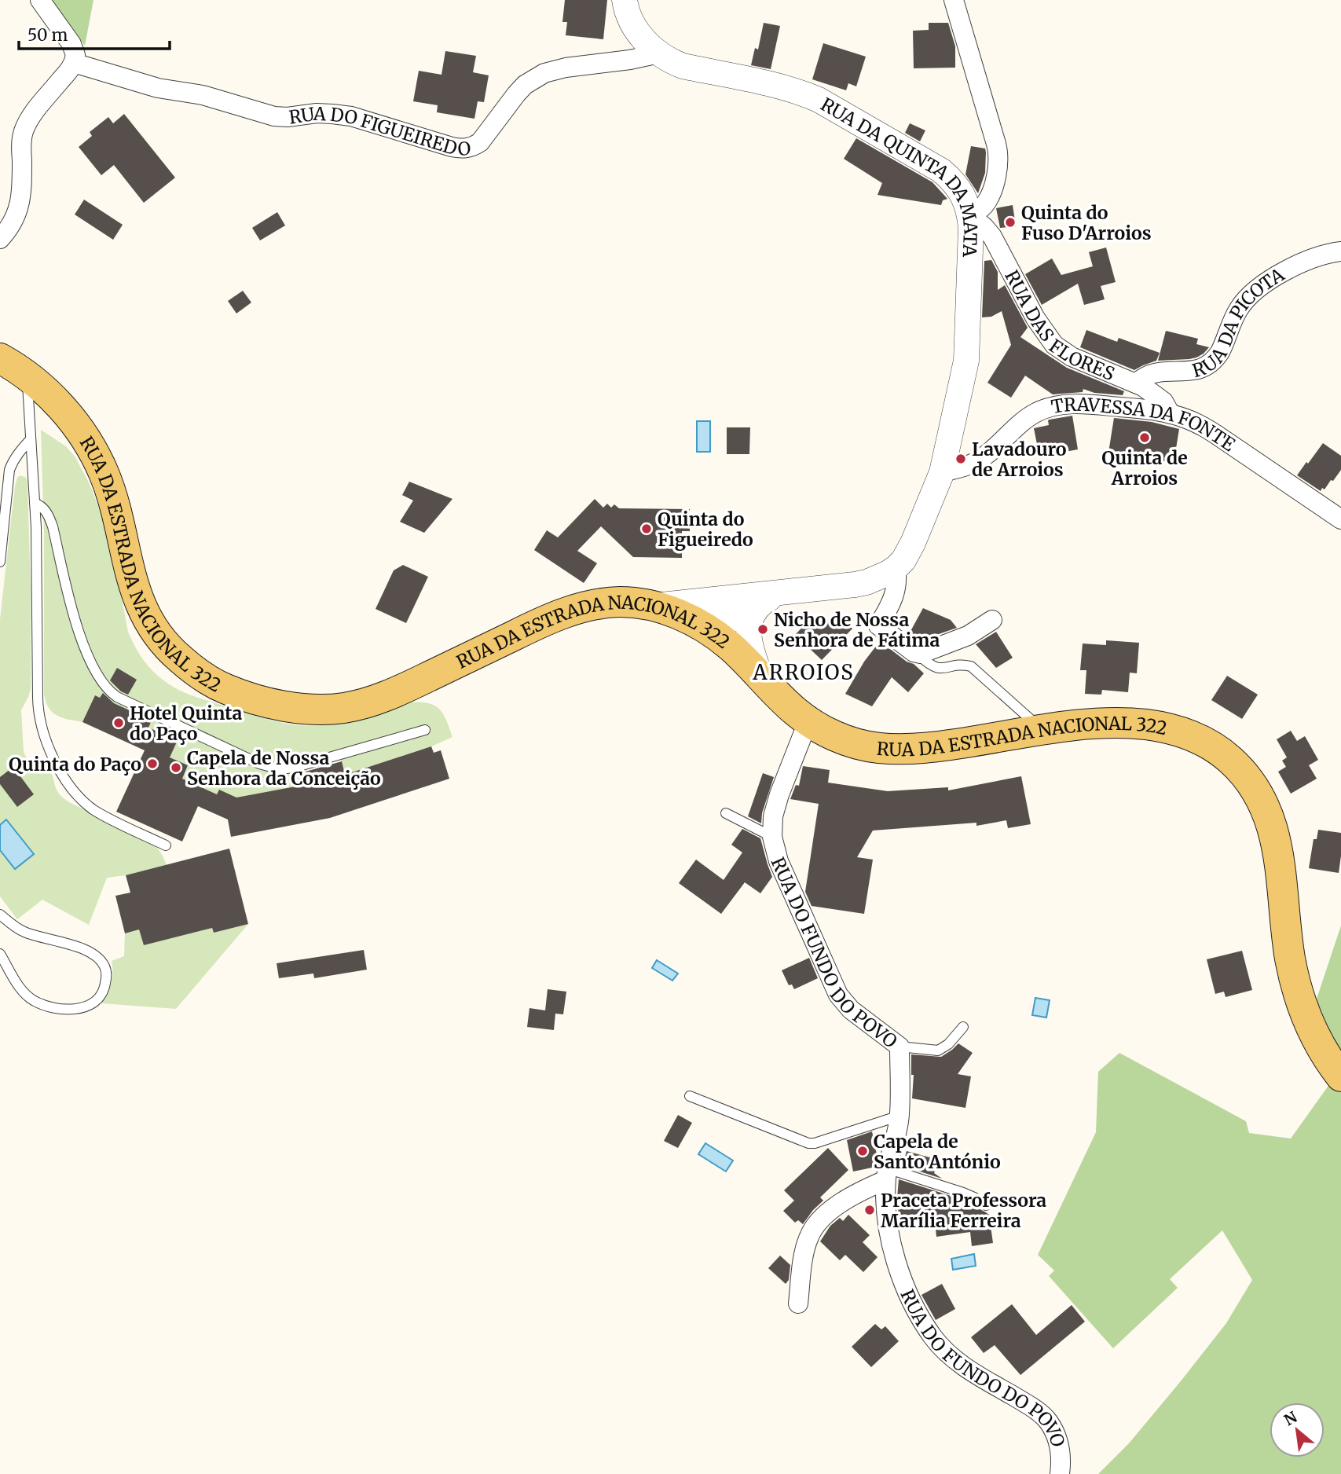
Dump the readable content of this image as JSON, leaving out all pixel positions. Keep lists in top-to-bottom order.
{
  "streets": {
    "main road": ["RUA DA ESTRADA NACIONAL 322"],
    "street": [
      "RUA DO FIGUEIREDO",
      "RUA DA QUINTA DA MATA",
      "RUA DA PICOTA",
      "RUA DAS FLORES",
      "TRAVESSA DA FONTE",
      "RUA DO FUNDO DO POVO"
    ]
  },
  "crossings": [
    ["RUA DO FIGUEIREDO", "RUA DA QUINTA DA MATA"],
    ["RUA DA QUINTA DA MATA", "RUA DAS FLORES"],
    ["RUA DA QUINTA DA MATA", "TRAVESSA DA FONTE"],
    ["RUA DA QUINTA DA MATA", "RUA DA ESTRADA NACIONAL 322"],
    ["RUA DA PICOTA", "RUA DAS FLORES"],
    ["RUA DAS FLORES", "TRAVESSA DA FONTE"],
    ["RUA DA ESTRADA NACIONAL 322", "RUA DO FUNDO DO POVO"]
  ],
  "districts": ["ARROIOS"],
  "places": [
    "Quinta do Fuso D'Arroios",
    "Quinta de Arroios",
    "Lavadouro de Arroios",
    "Quinta do Figueiredo",
    "Nicho de Nossa Senhora de Fátima",
    "Hotel Quinta do Paço",
    "Quinta do Paço",
    "Capela de Nossa Senhora da Conceição",
    "Capela de Santo António",
    "Praceta Professora Marília Ferreira"
  ],
  "scale_bar": "50 m",
  "north": "top left"
}
